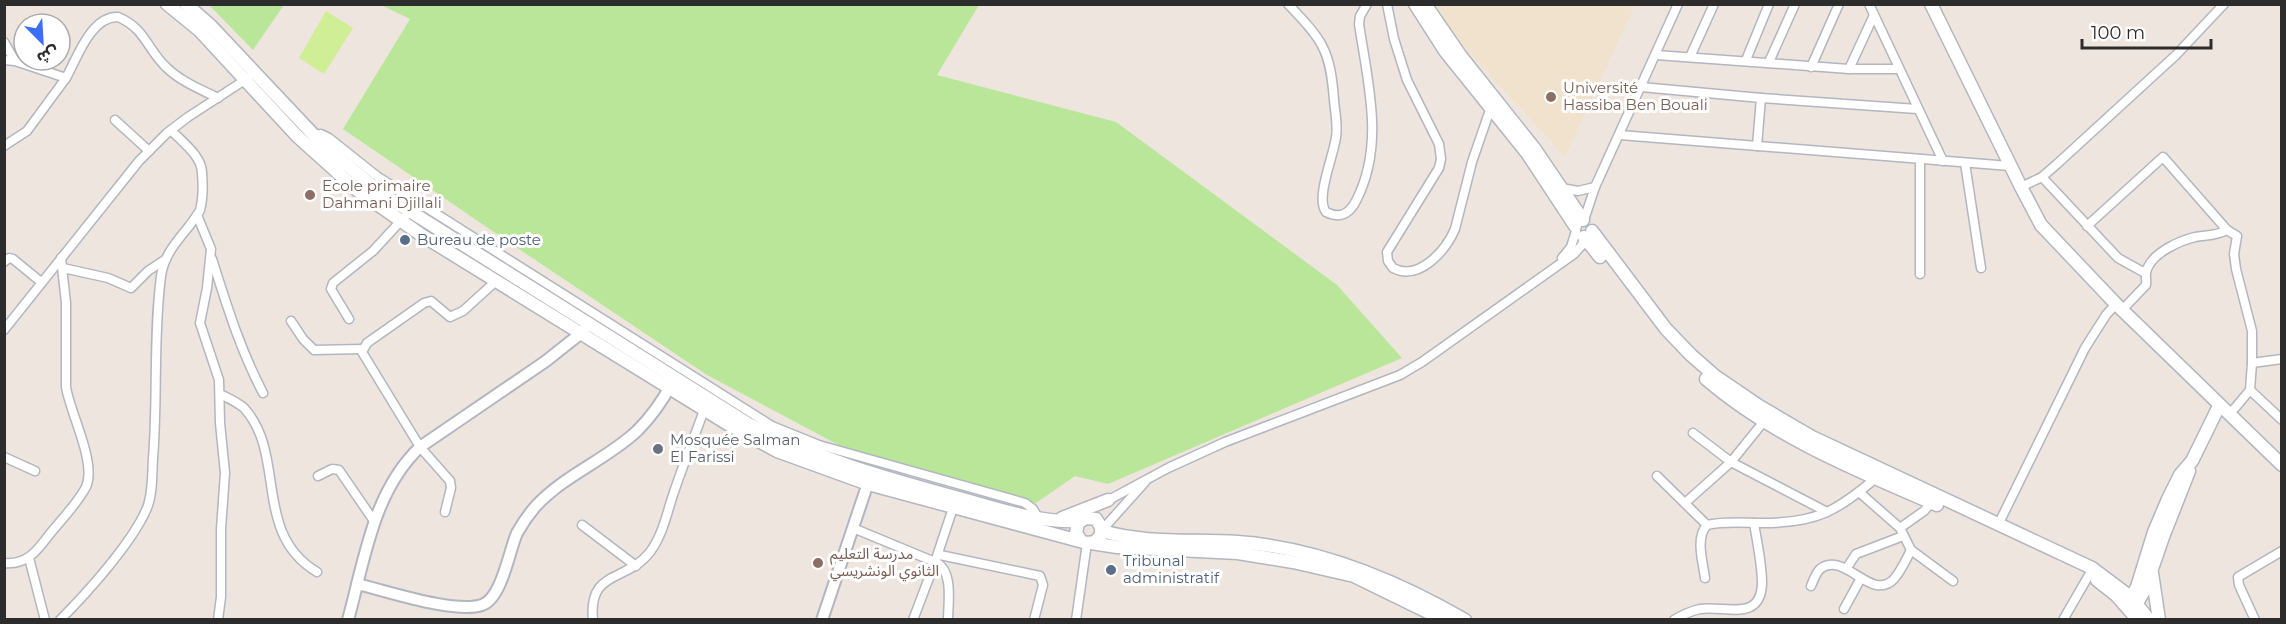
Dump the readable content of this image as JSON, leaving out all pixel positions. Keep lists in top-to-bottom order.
{
  "places": [
    "Université Hassiba Ben Bouali",
    "Ecole primaire Dahmani Djillali",
    "Bureau de poste",
    "Mosquée Salman El Farissi",
    "مدرسة التعليم الثانوي الونشريسي",
    "Tribunal administratif"
  ],
  "scale_bar": "100 m",
  "north": "bottom right"
}
